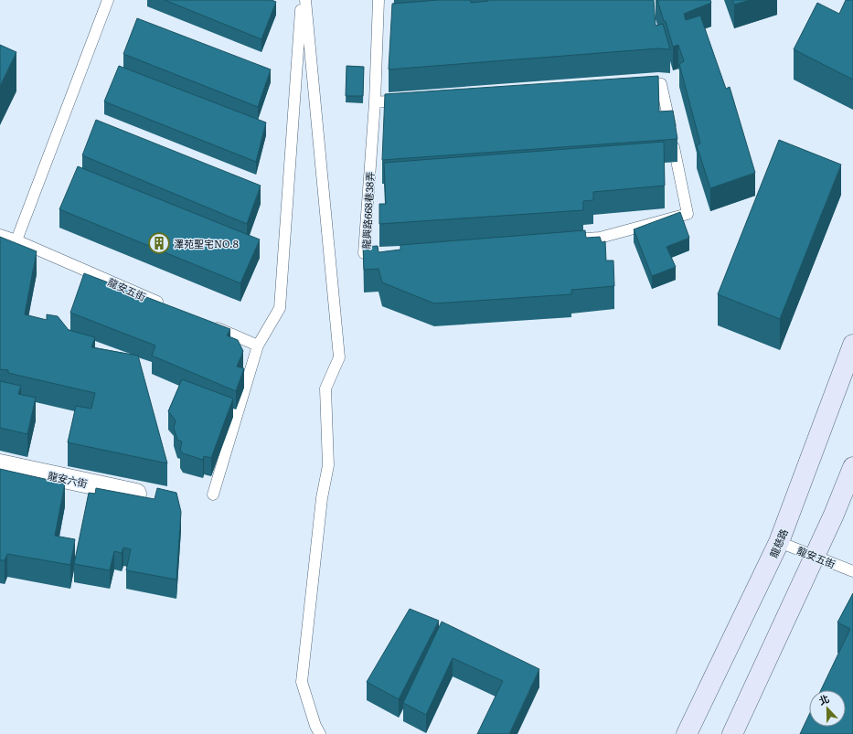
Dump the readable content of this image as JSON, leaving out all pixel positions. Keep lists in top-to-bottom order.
{
  "streets": {
    "street": ["龍安六街", "龍慈路"],
    "lane": ["龍興路668巷38弄", "龍安五街"]
  },
  "crossings": [
    ["龍安五街", "龍慈路"]
  ],
  "places": {
    "building": ["澤苑聖宅NO.8"]
  },
  "north": "top"
}
